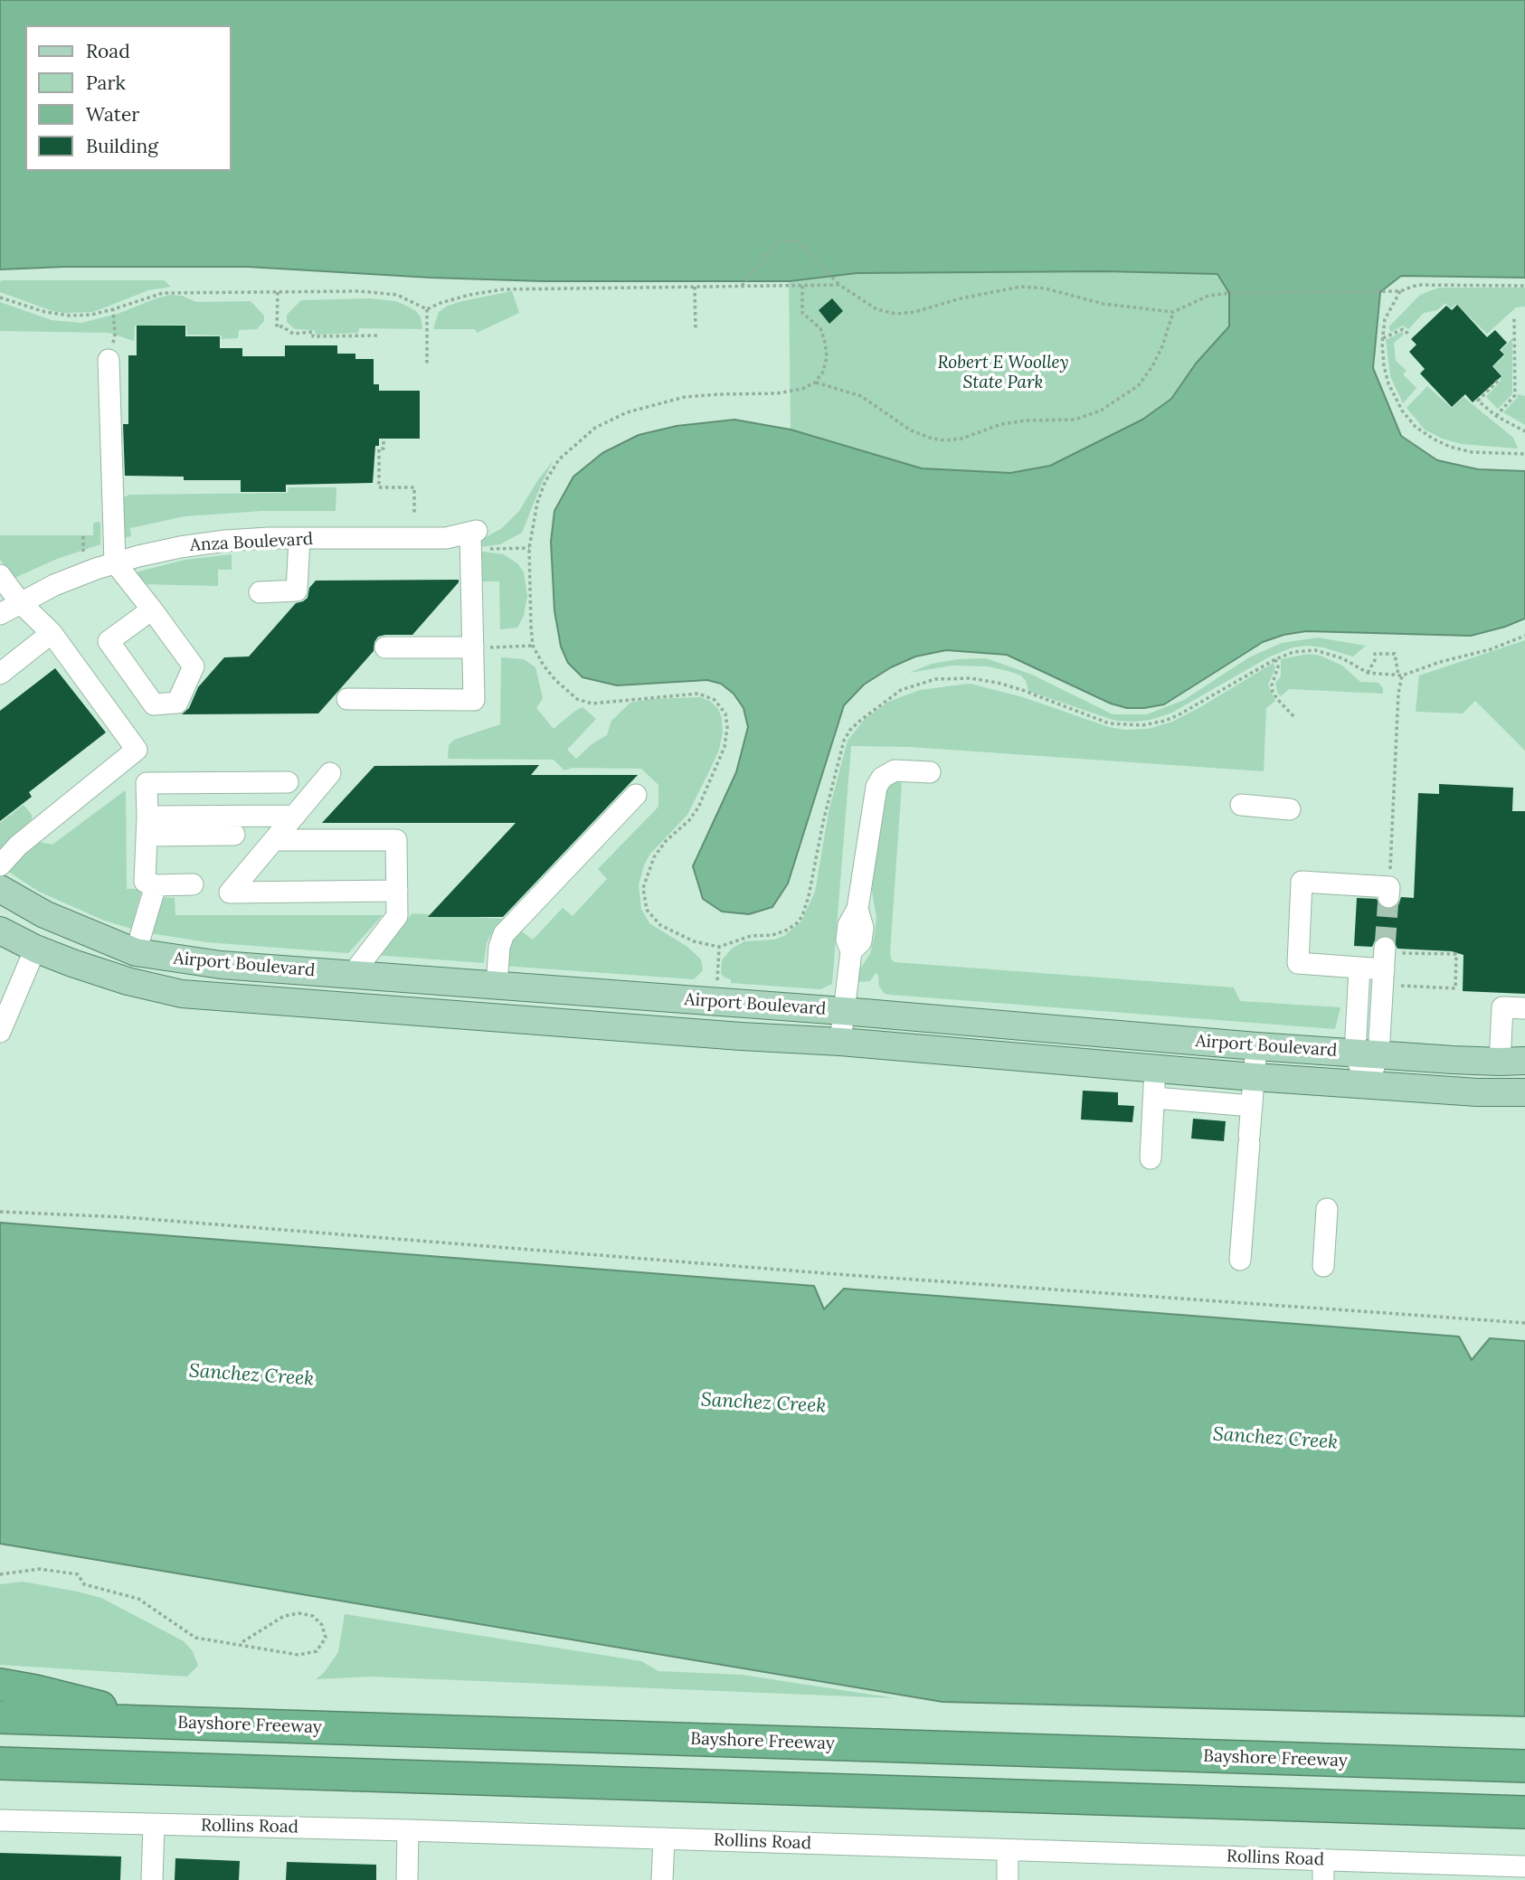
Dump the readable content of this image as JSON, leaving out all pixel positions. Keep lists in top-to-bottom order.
{
  "streets": {
    "highway": ["Bayshore Freeway"],
    "main road": ["Airport Boulevard"],
    "street": ["Anza Boulevard", "Rollins Road"]
  },
  "water": ["Sanchez Creek"],
  "parks": ["Robert E Woolley State Park"],
  "legend": [
    "Road",
    "Park",
    "Water",
    "Building"
  ]
}
